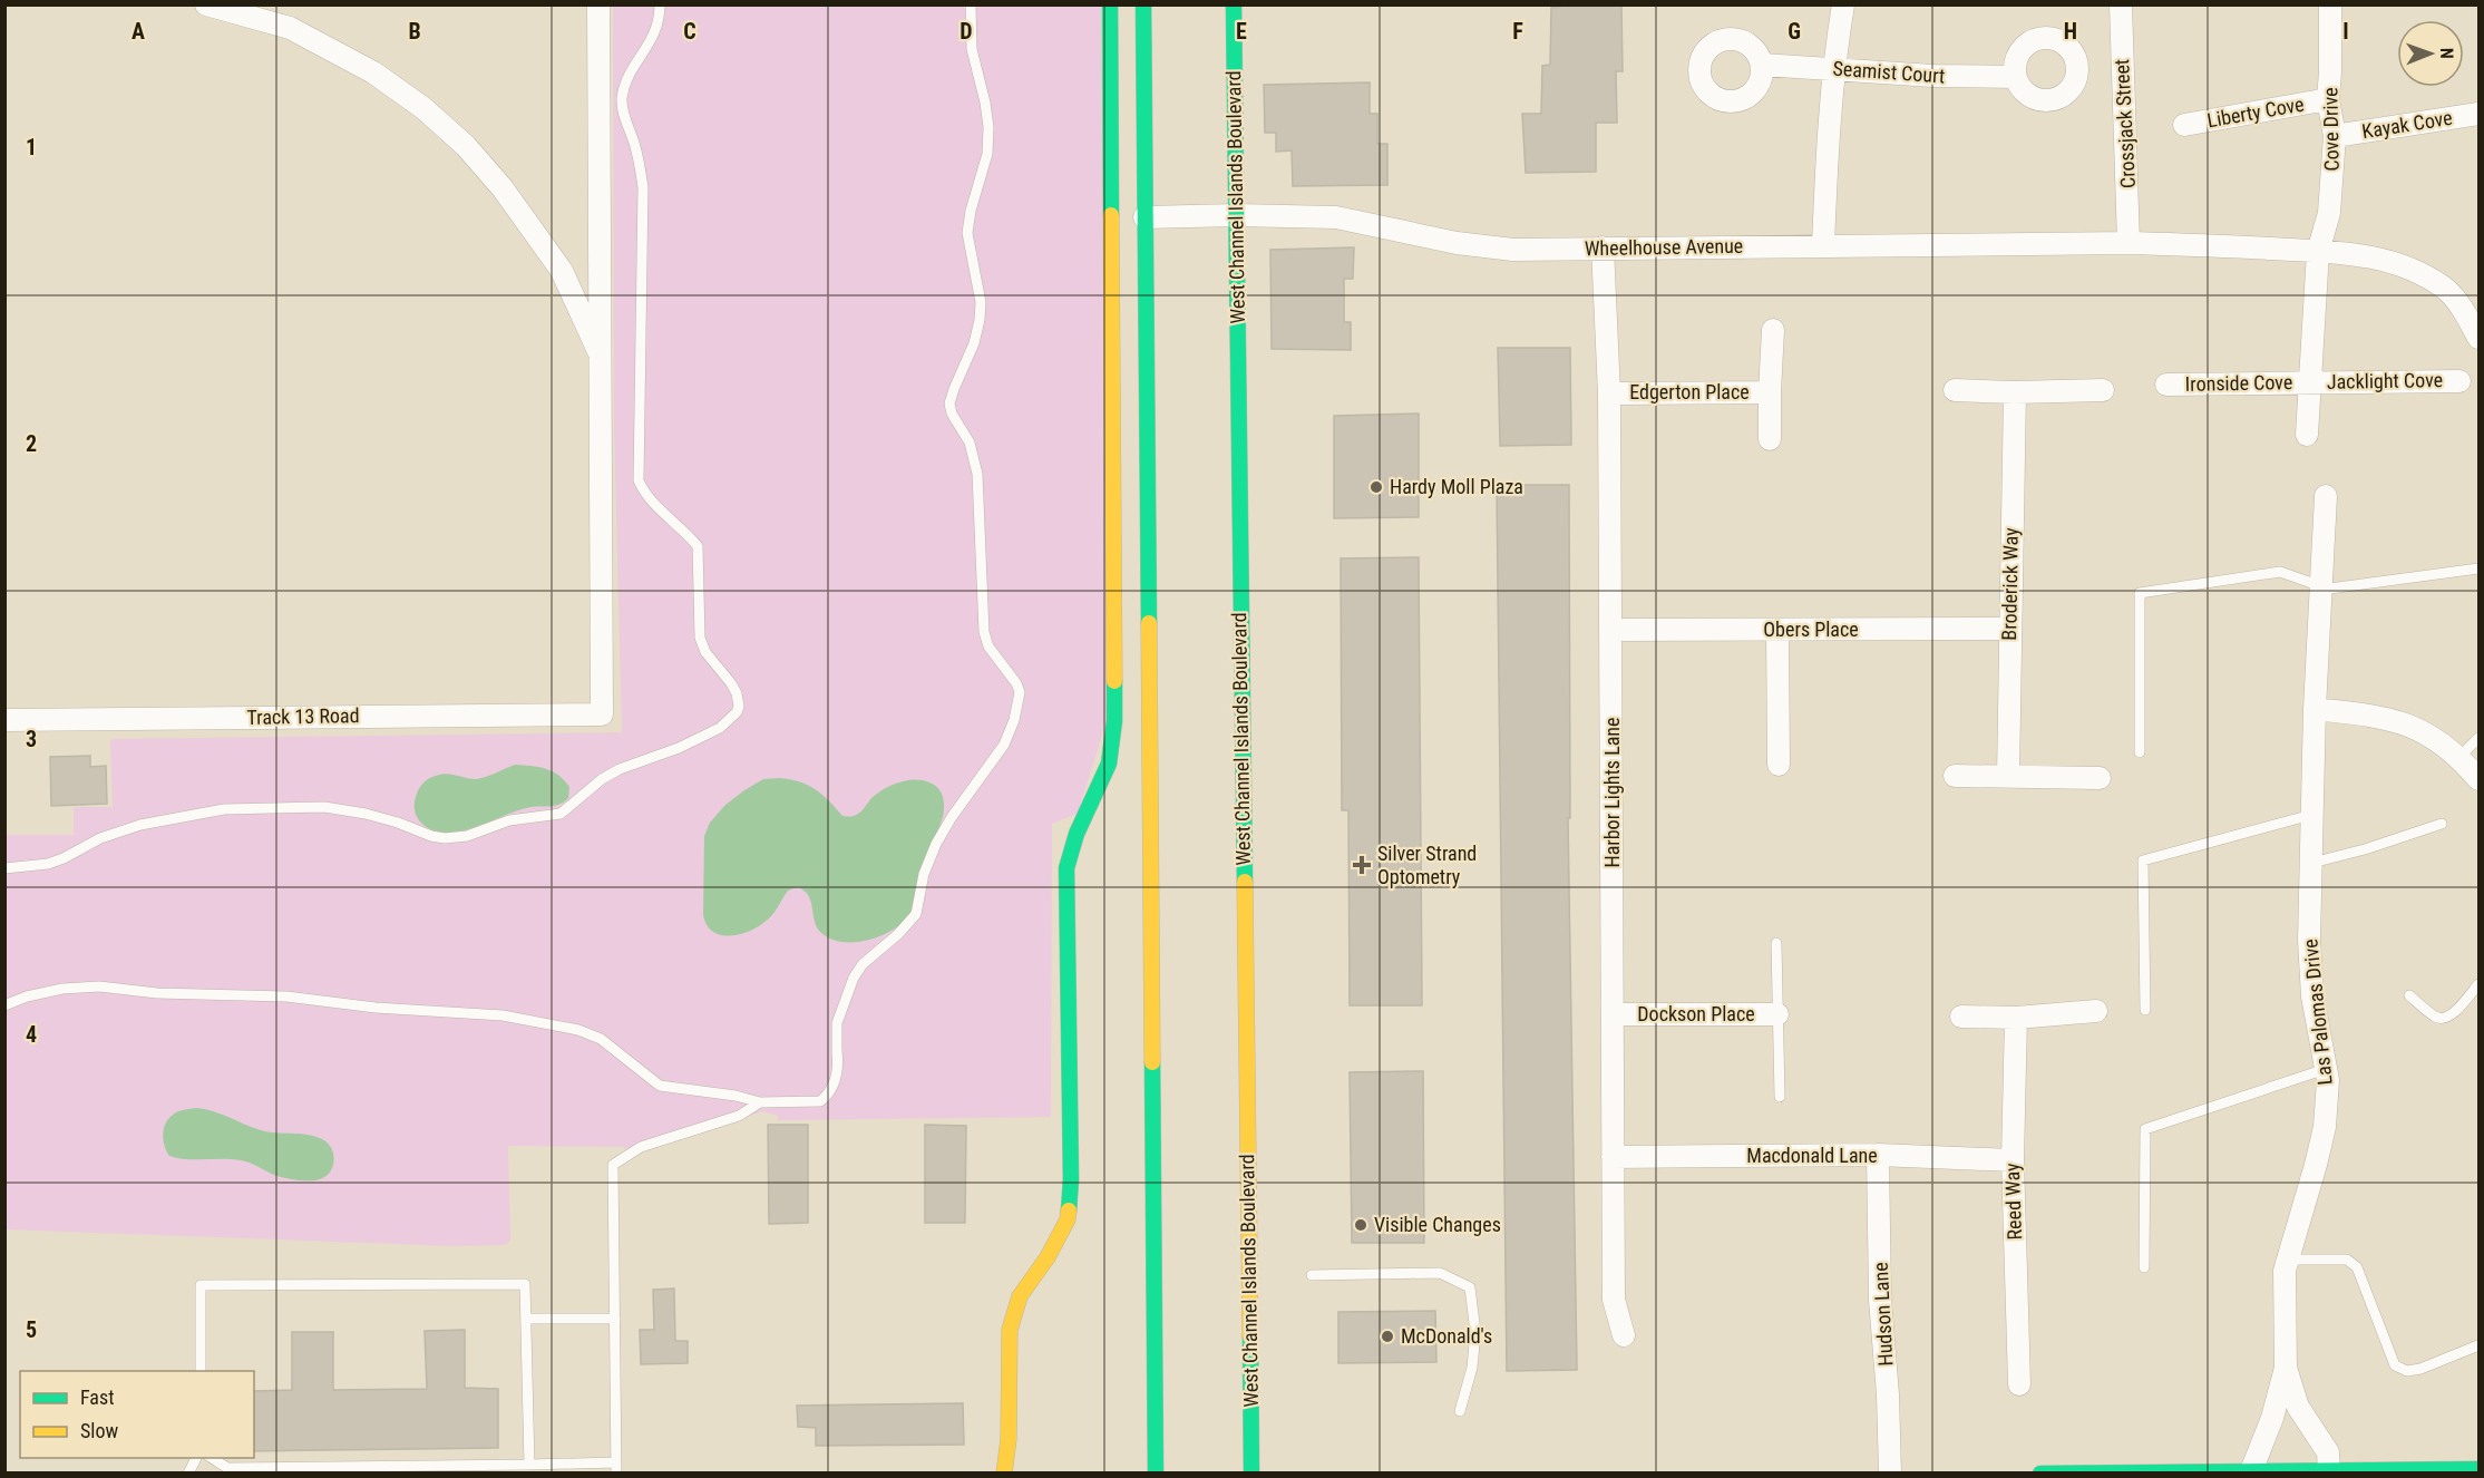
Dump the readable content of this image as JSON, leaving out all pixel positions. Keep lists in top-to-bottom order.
{
  "streets": {
    "main road": ["West Channel Islands Boulevard"],
    "street": [
      "Seamist Court",
      "Liberty Cove",
      "Crossjack Street",
      "Kayak Cove",
      "Cove Drive",
      "Wheelhouse Avenue",
      "Jacklight Cove",
      "Ironside Cove",
      "Edgerton Place",
      "Broderick Way",
      "Obers Place",
      "Track 13 Road",
      "Harbor Lights Lane",
      "Las Palomas Drive",
      "Dockson Place",
      "Macdonald Lane",
      "Reed Way",
      "Hudson Lane"
    ]
  },
  "crossings": [
    ["Liberty Cove", "Cove Drive"],
    ["Crossjack Street", "Wheelhouse Avenue"],
    ["Kayak Cove", "Cove Drive"],
    ["Cove Drive", "Wheelhouse Avenue"],
    ["Cove Drive", "Jacklight Cove"],
    ["Cove Drive", "Ironside Cove"],
    ["West Channel Islands Boulevard", "Wheelhouse Avenue"],
    ["Wheelhouse Avenue", "Harbor Lights Lane"],
    ["Jacklight Cove", "Ironside Cove"],
    ["Edgerton Place", "Harbor Lights Lane"],
    ["Broderick Way", "Obers Place"],
    ["Obers Place", "Harbor Lights Lane"],
    ["Harbor Lights Lane", "Dockson Place"],
    ["Harbor Lights Lane", "Macdonald Lane"],
    ["Macdonald Lane", "Reed Way"],
    ["Macdonald Lane", "Hudson Lane"]
  ],
  "places": {
    "other": ["Hardy Moll Plaza", "Visible Changes", "McDonald's"],
    "health": ["Silver Strand Optometry"]
  },
  "legend": ["Fast", "Slow"],
  "north": "right",
  "grid": {
    "columns": [
      "A",
      "B",
      "C",
      "D",
      "E",
      "F",
      "G",
      "H",
      "I"
    ],
    "rows": [
      "1",
      "2",
      "3",
      "4",
      "5"
    ]
  }
}
